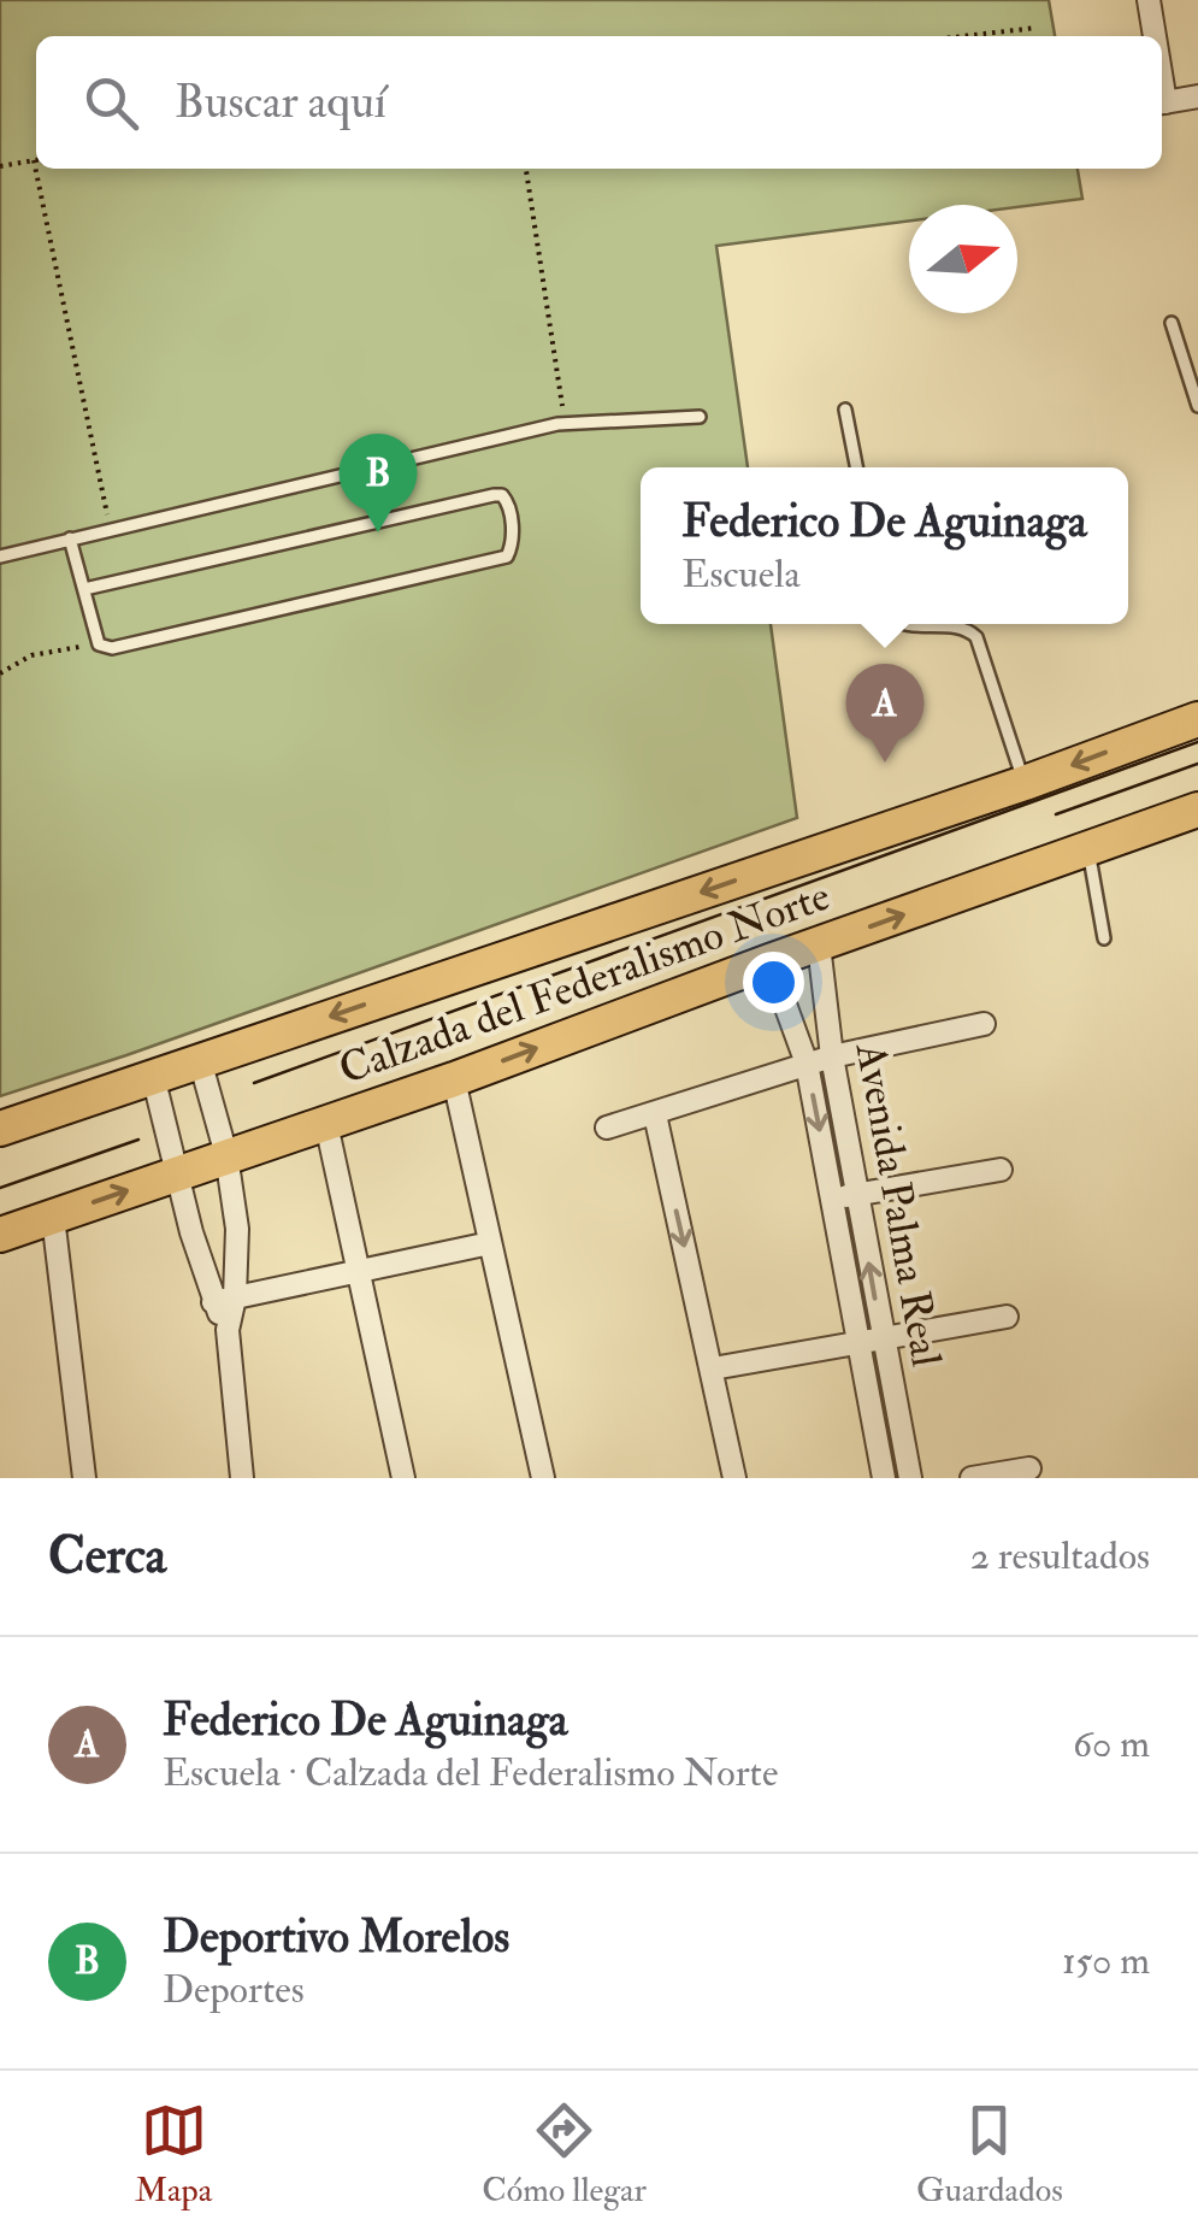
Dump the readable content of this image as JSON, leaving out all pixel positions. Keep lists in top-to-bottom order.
{
  "streets": {
    "main road": ["Calzada del Federalismo Norte"],
    "street": ["Avenida Palma Real"]
  },
  "crossings": [
    ["Calzada del Federalismo Norte", "Avenida Palma Real"]
  ],
  "north": "right",
  "page": {
    "search": "Buscar aquí",
    "pins": ["B", "A"],
    "popup": ["Federico De Aguinaga", "Escuela"],
    "heading": ["Cerca", "2 resultados"],
    "list": [
      {
        "mark": "A",
        "name": "Federico De Aguinaga",
        "note": "Escuela · Calzada del Federalismo Norte",
        "value": "60 m"
      },
      {
        "mark": "B",
        "name": "Deportivo Morelos",
        "note": "Deportes",
        "value": "150 m"
      }
    ],
    "nav": ["Mapa", "Cómo llegar", "Guardados"]
  }
}
